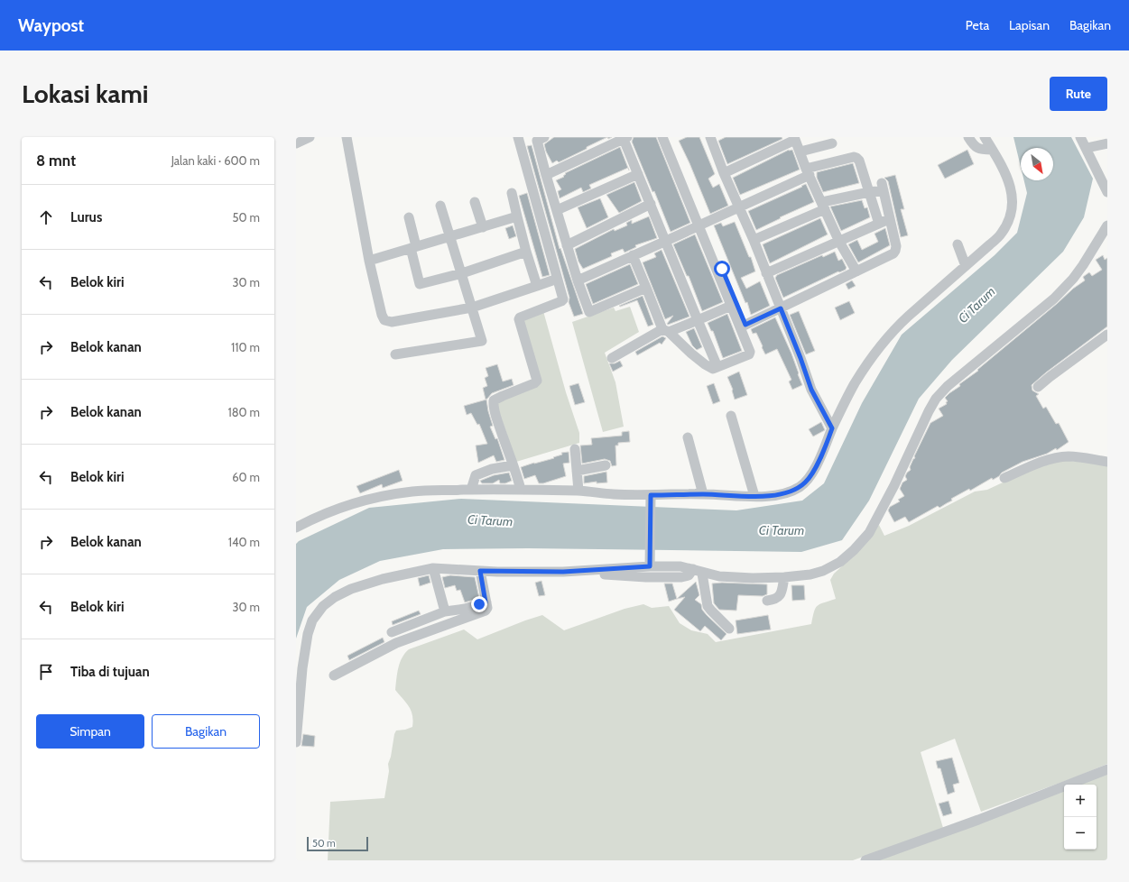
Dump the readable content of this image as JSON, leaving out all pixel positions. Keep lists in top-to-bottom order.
{
  "water": ["Ci Tarum"],
  "scale_bar": "50 m",
  "north": "bottom right",
  "page": {
    "header": "Waypost",
    "nav": ["Peta", "Lapisan", "Bagikan"],
    "buttons": [
      "Rute",
      ["Simpan", "Bagikan"]
    ],
    "title": "Lokasi kami",
    "heading": ["8 mnt", "Jalan kaki · 600 m"],
    "list": [
      ["Lurus", "50 m"],
      ["Belok kiri", "30 m"],
      ["Belok kanan", "110 m"],
      ["Belok kanan", "180 m"],
      ["Belok kiri", "60 m"],
      ["Belok kanan", "140 m"],
      ["Belok kiri", "30 m"],
      "Tiba di tujuan"
    ],
    "map_buttons": ["+", "−"],
    "scale": "50 m"
  }
}
